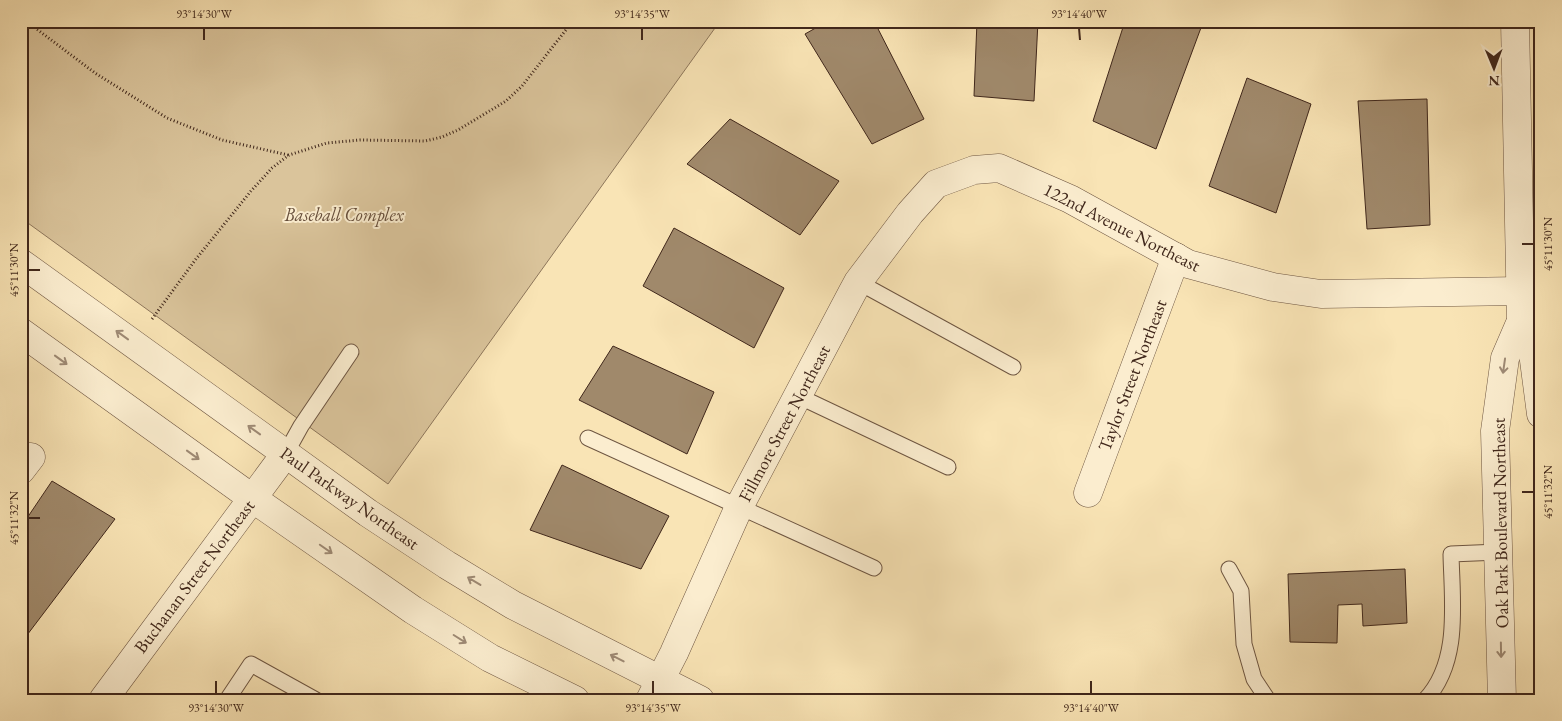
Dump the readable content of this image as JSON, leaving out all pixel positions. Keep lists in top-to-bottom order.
{
  "streets": {
    "street": [
      "122nd Avenue Northeast",
      "Taylor Street Northeast",
      "Fillmore Street Northeast",
      "Paul Parkway Northeast",
      "Oak Park Boulevard Northeast",
      "Buchanan Street Northeast"
    ]
  },
  "crossings": [
    ["122nd Avenue Northeast", "Taylor Street Northeast"],
    ["122nd Avenue Northeast", "Fillmore Street Northeast"],
    ["122nd Avenue Northeast", "Oak Park Boulevard Northeast"],
    ["Fillmore Street Northeast", "Paul Parkway Northeast"],
    ["Paul Parkway Northeast", "Buchanan Street Northeast"]
  ],
  "one_way": ["Oak Park Boulevard Northeast"],
  "parks": ["Baseball Complex"],
  "north": "bottom",
  "coordinates": [
    "93°14'30\"W",
    "93°14'35\"W",
    "93°14'40\"W",
    "45°11'30\"N",
    "45°11'32\"N"
  ]
}
